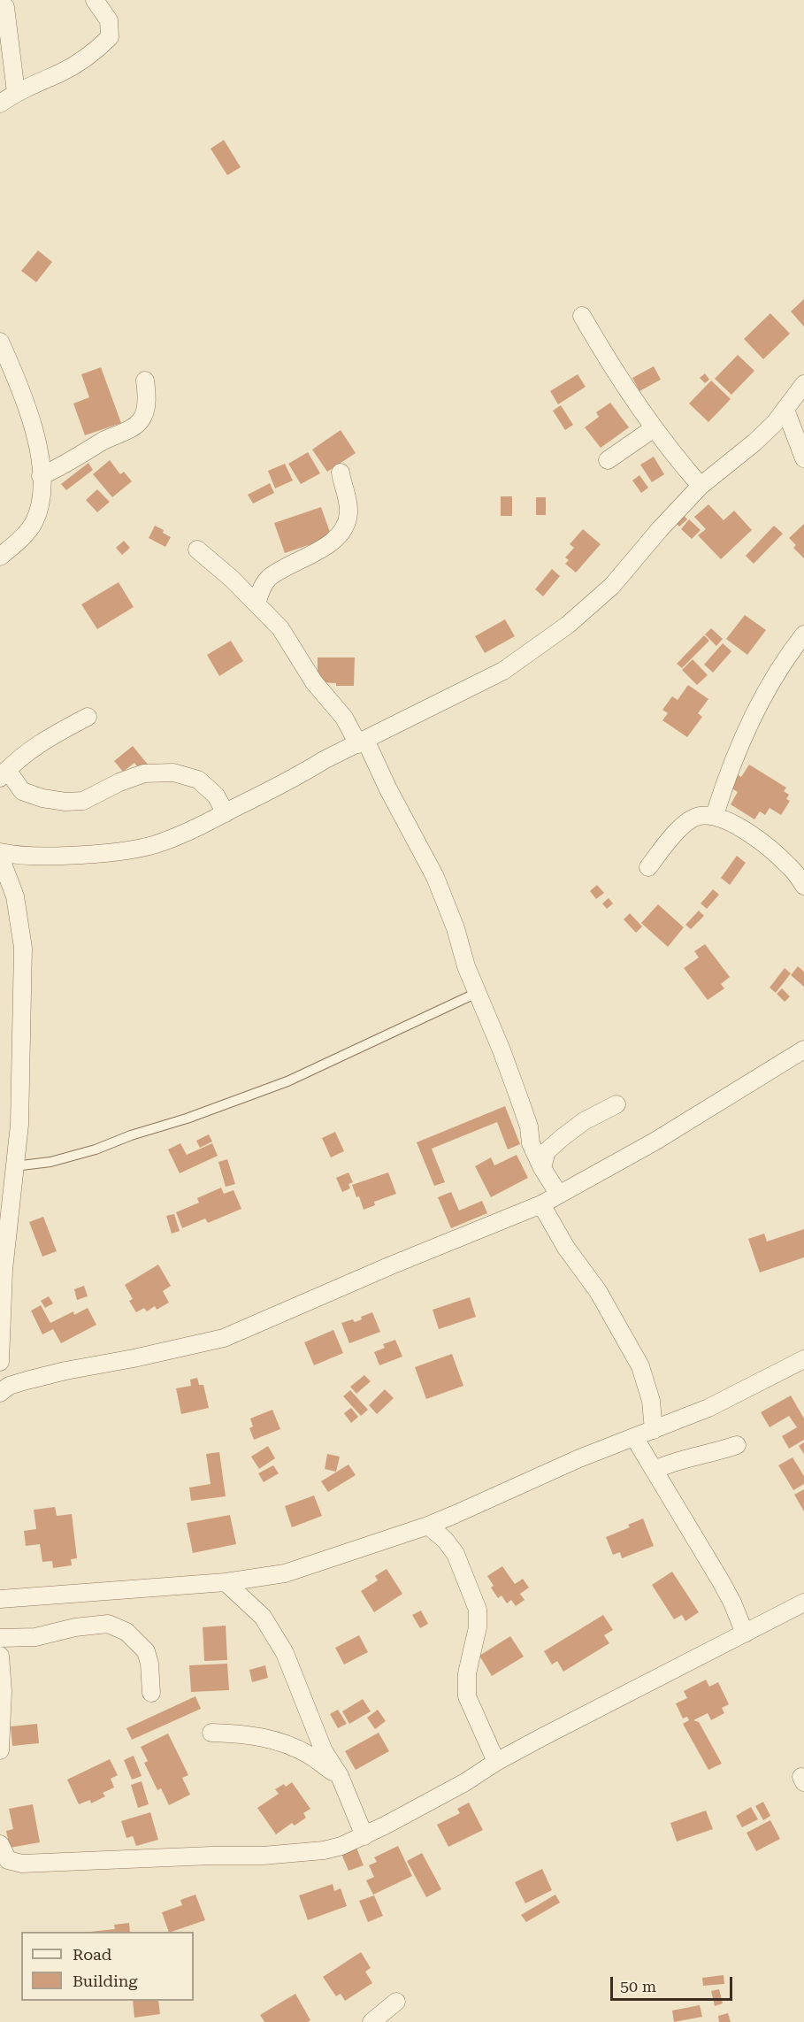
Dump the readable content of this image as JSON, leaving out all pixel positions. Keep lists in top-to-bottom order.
{
  "legend": ["Road", "Building"],
  "scale_bar": "50 m"
}
